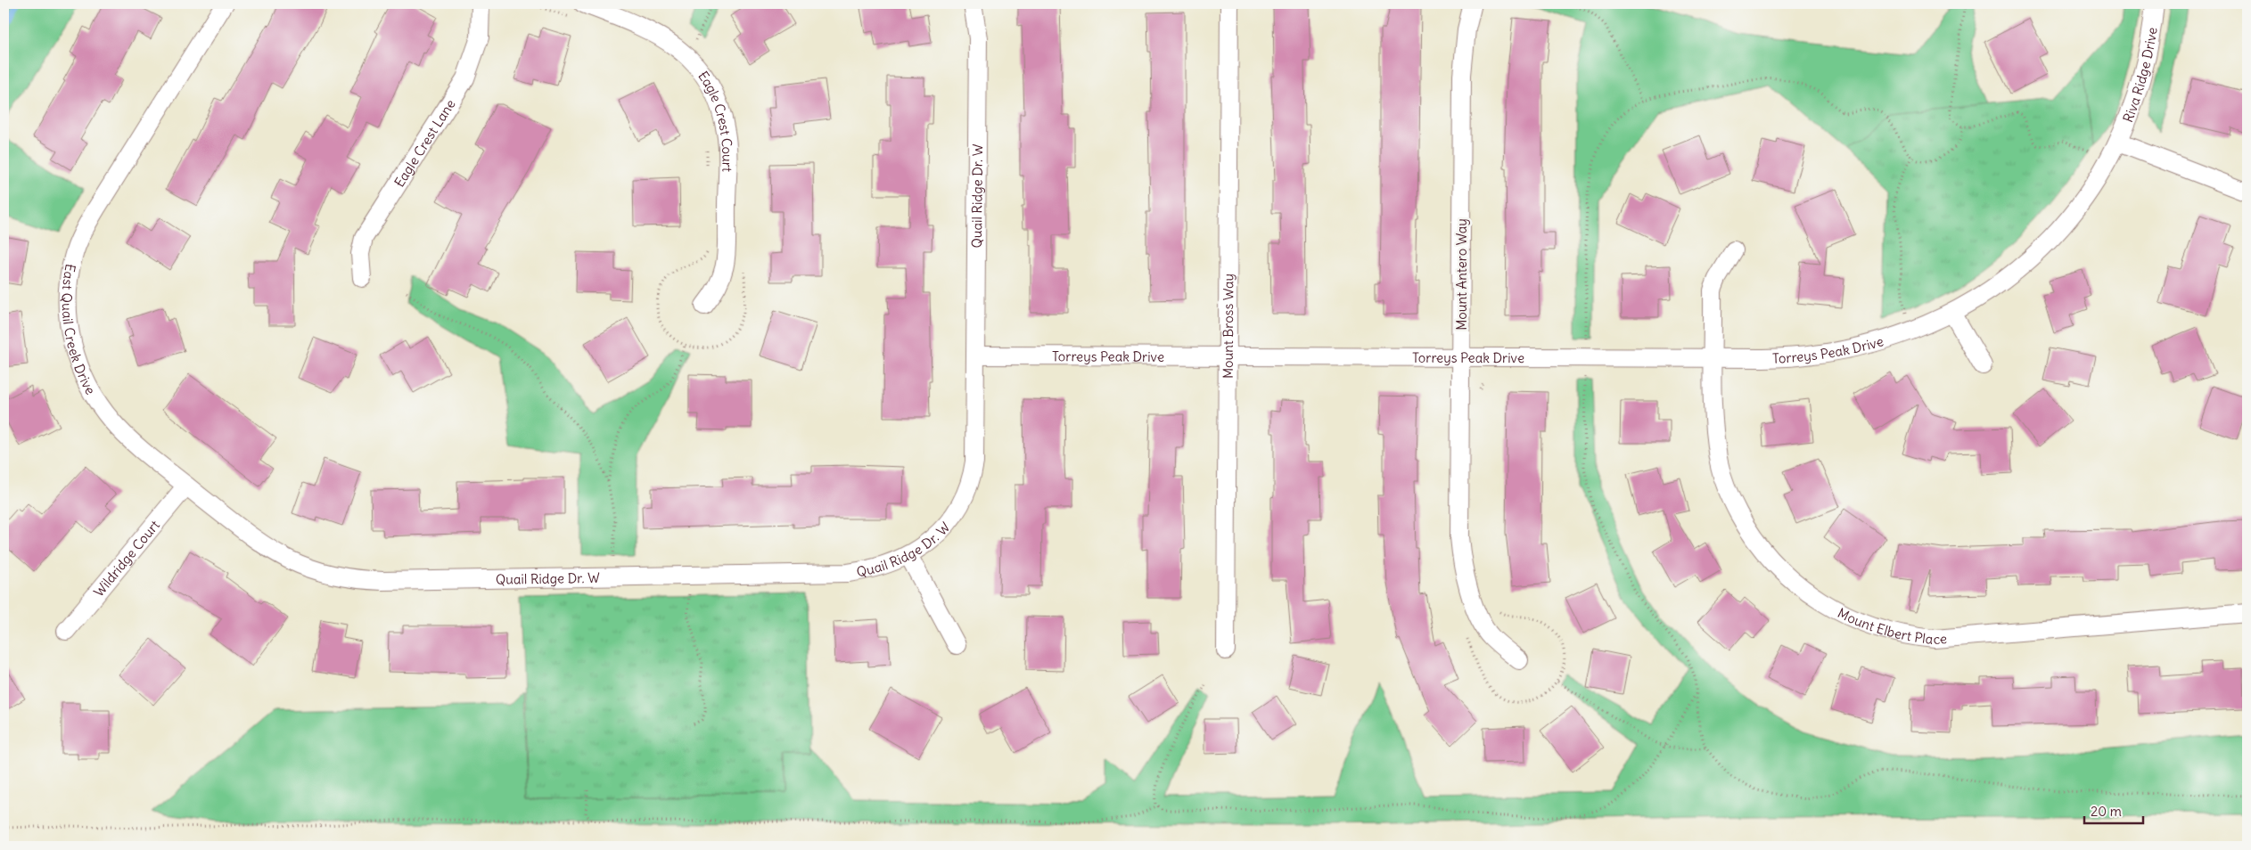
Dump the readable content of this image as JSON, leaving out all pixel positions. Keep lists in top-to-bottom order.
{
  "streets": {
    "street": [
      "Riva Ridge Drive",
      "Eagle Crest Court",
      "Eagle Crest Lane",
      "Quail Ridge Dr. W",
      "Mount Antero Way",
      "Mount Bross Way",
      "East Quail Creek Drive",
      "Torreys Peak Drive",
      "Wildridge Court",
      "Mount Elbert Place"
    ]
  },
  "crossings": [
    ["Riva Ridge Drive", "Torreys Peak Drive"],
    ["Quail Ridge Dr. W", "East Quail Creek Drive"],
    ["Quail Ridge Dr. W", "Torreys Peak Drive"],
    ["Mount Antero Way", "Torreys Peak Drive"],
    ["Mount Bross Way", "Torreys Peak Drive"],
    ["East Quail Creek Drive", "Wildridge Court"],
    ["Torreys Peak Drive", "Mount Elbert Place"]
  ],
  "scale_bar": "20 m"
}
